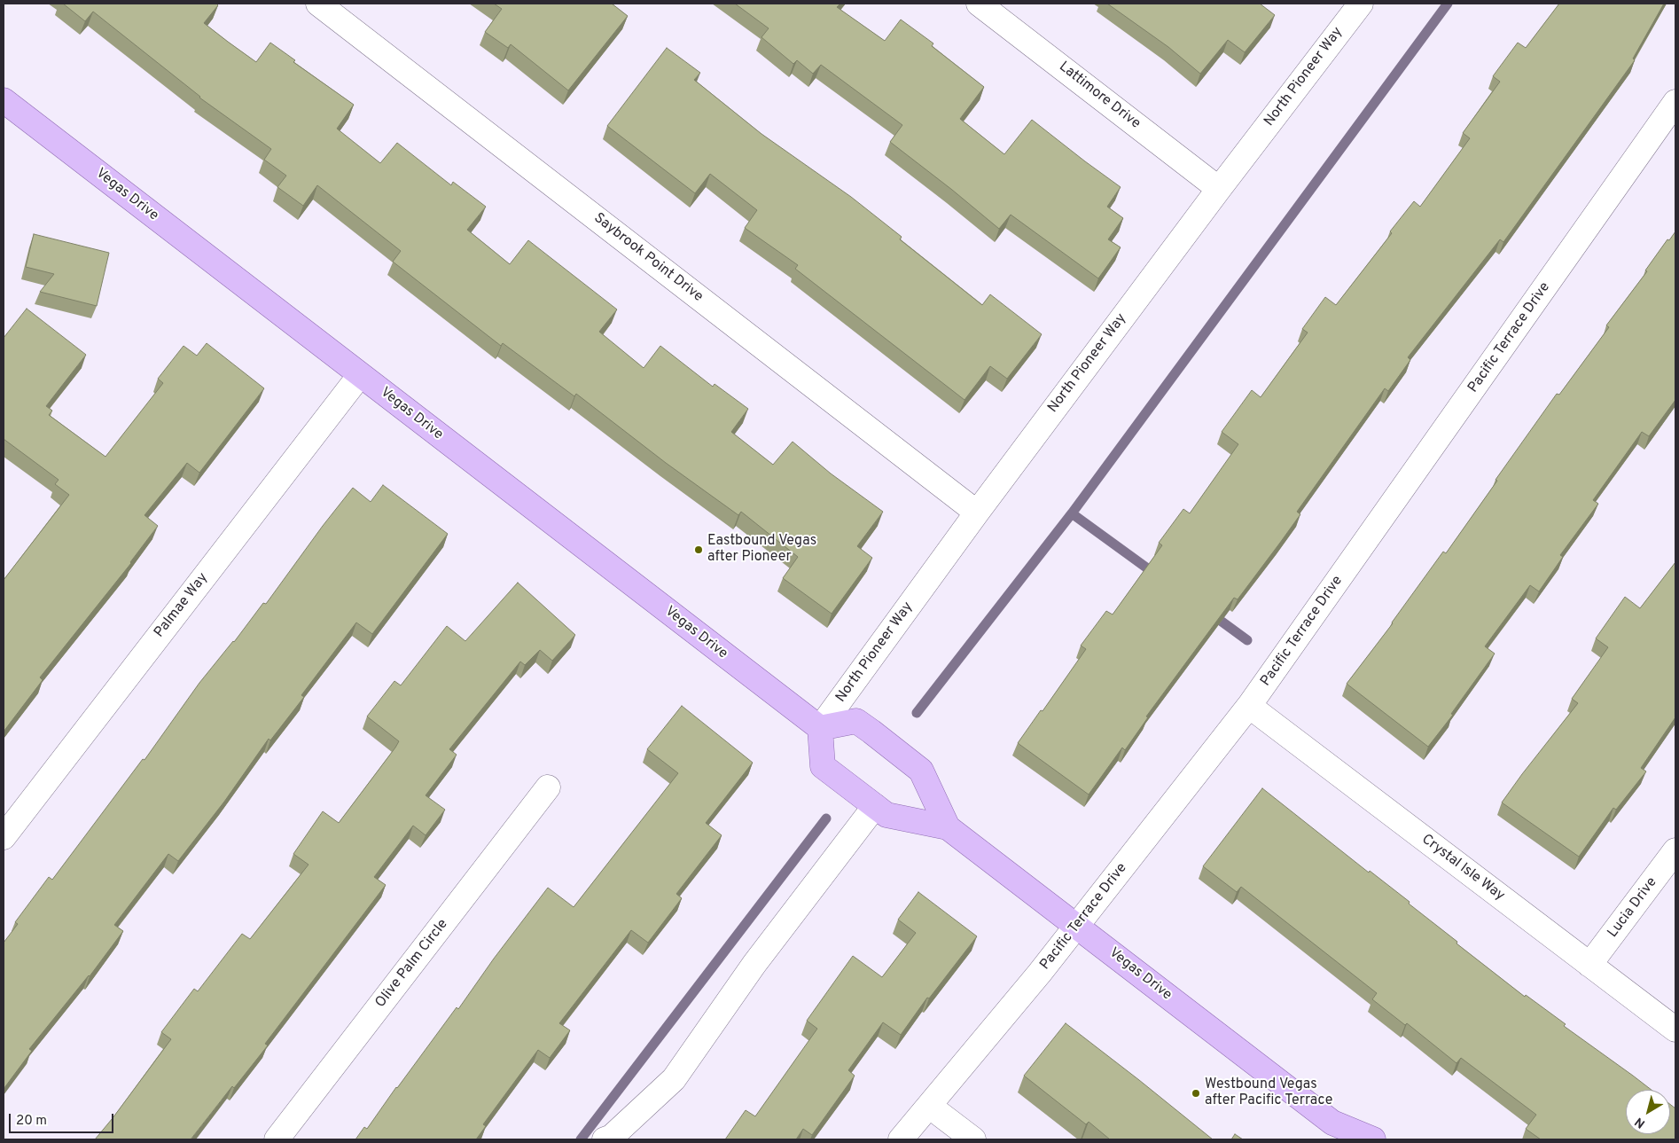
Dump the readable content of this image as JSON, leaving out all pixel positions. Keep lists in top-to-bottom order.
{
  "streets": {
    "main road": ["Vegas Drive"],
    "street": [
      "North Pioneer Way",
      "Lattimore Drive",
      "Saybrook Point Drive",
      "Pacific Terrace Drive",
      "Palmae Way",
      "Crystal Isle Way",
      "Lucia Drive",
      "Olive Palm Circle"
    ]
  },
  "crossings": [
    ["North Pioneer Way", "Lattimore Drive"],
    ["North Pioneer Way", "Vegas Drive"],
    ["North Pioneer Way", "Saybrook Point Drive"],
    ["Vegas Drive", "Pacific Terrace Drive"],
    ["Vegas Drive", "Palmae Way"],
    ["Pacific Terrace Drive", "Crystal Isle Way"],
    ["Crystal Isle Way", "Lucia Drive"]
  ],
  "places": ["Eastbound Vegas after Pioneer", "Westbound Vegas after Pacific Terrace"],
  "scale_bar": "20 m",
  "north": "bottom left"
}
